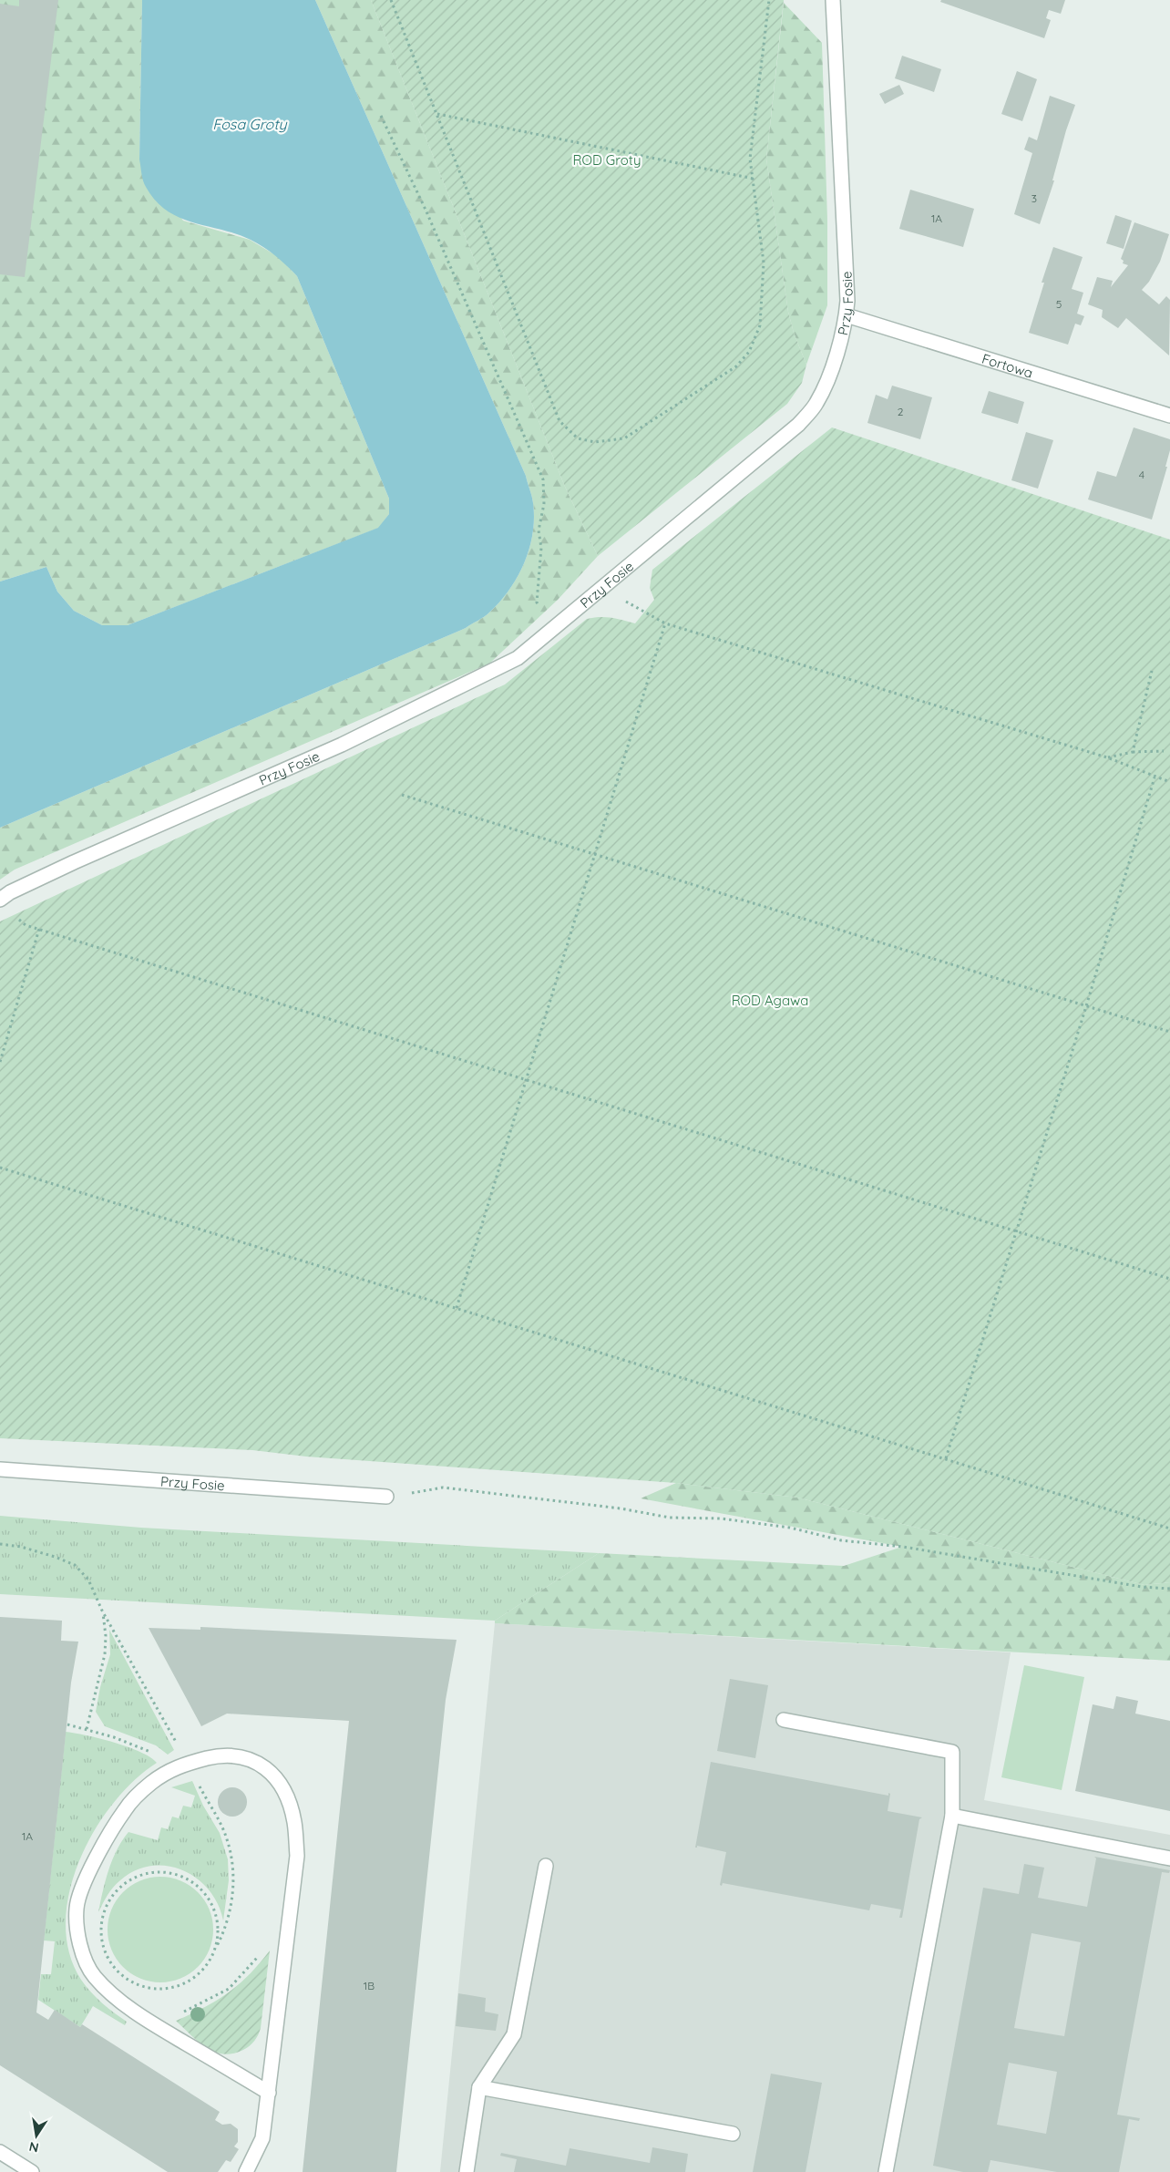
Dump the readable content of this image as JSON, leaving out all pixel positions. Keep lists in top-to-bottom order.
{
  "streets": {
    "street": ["Przy Fosie", "Fortowa"]
  },
  "crossings": [
    ["Przy Fosie", "Fortowa"]
  ],
  "water": ["Fosa Groty"],
  "parks": ["ROD Groty", "ROD Agawa"],
  "house_numbers": [
    "3",
    "1A",
    "5",
    "2",
    "4",
    "1A",
    "1B"
  ],
  "north": "bottom"
}
